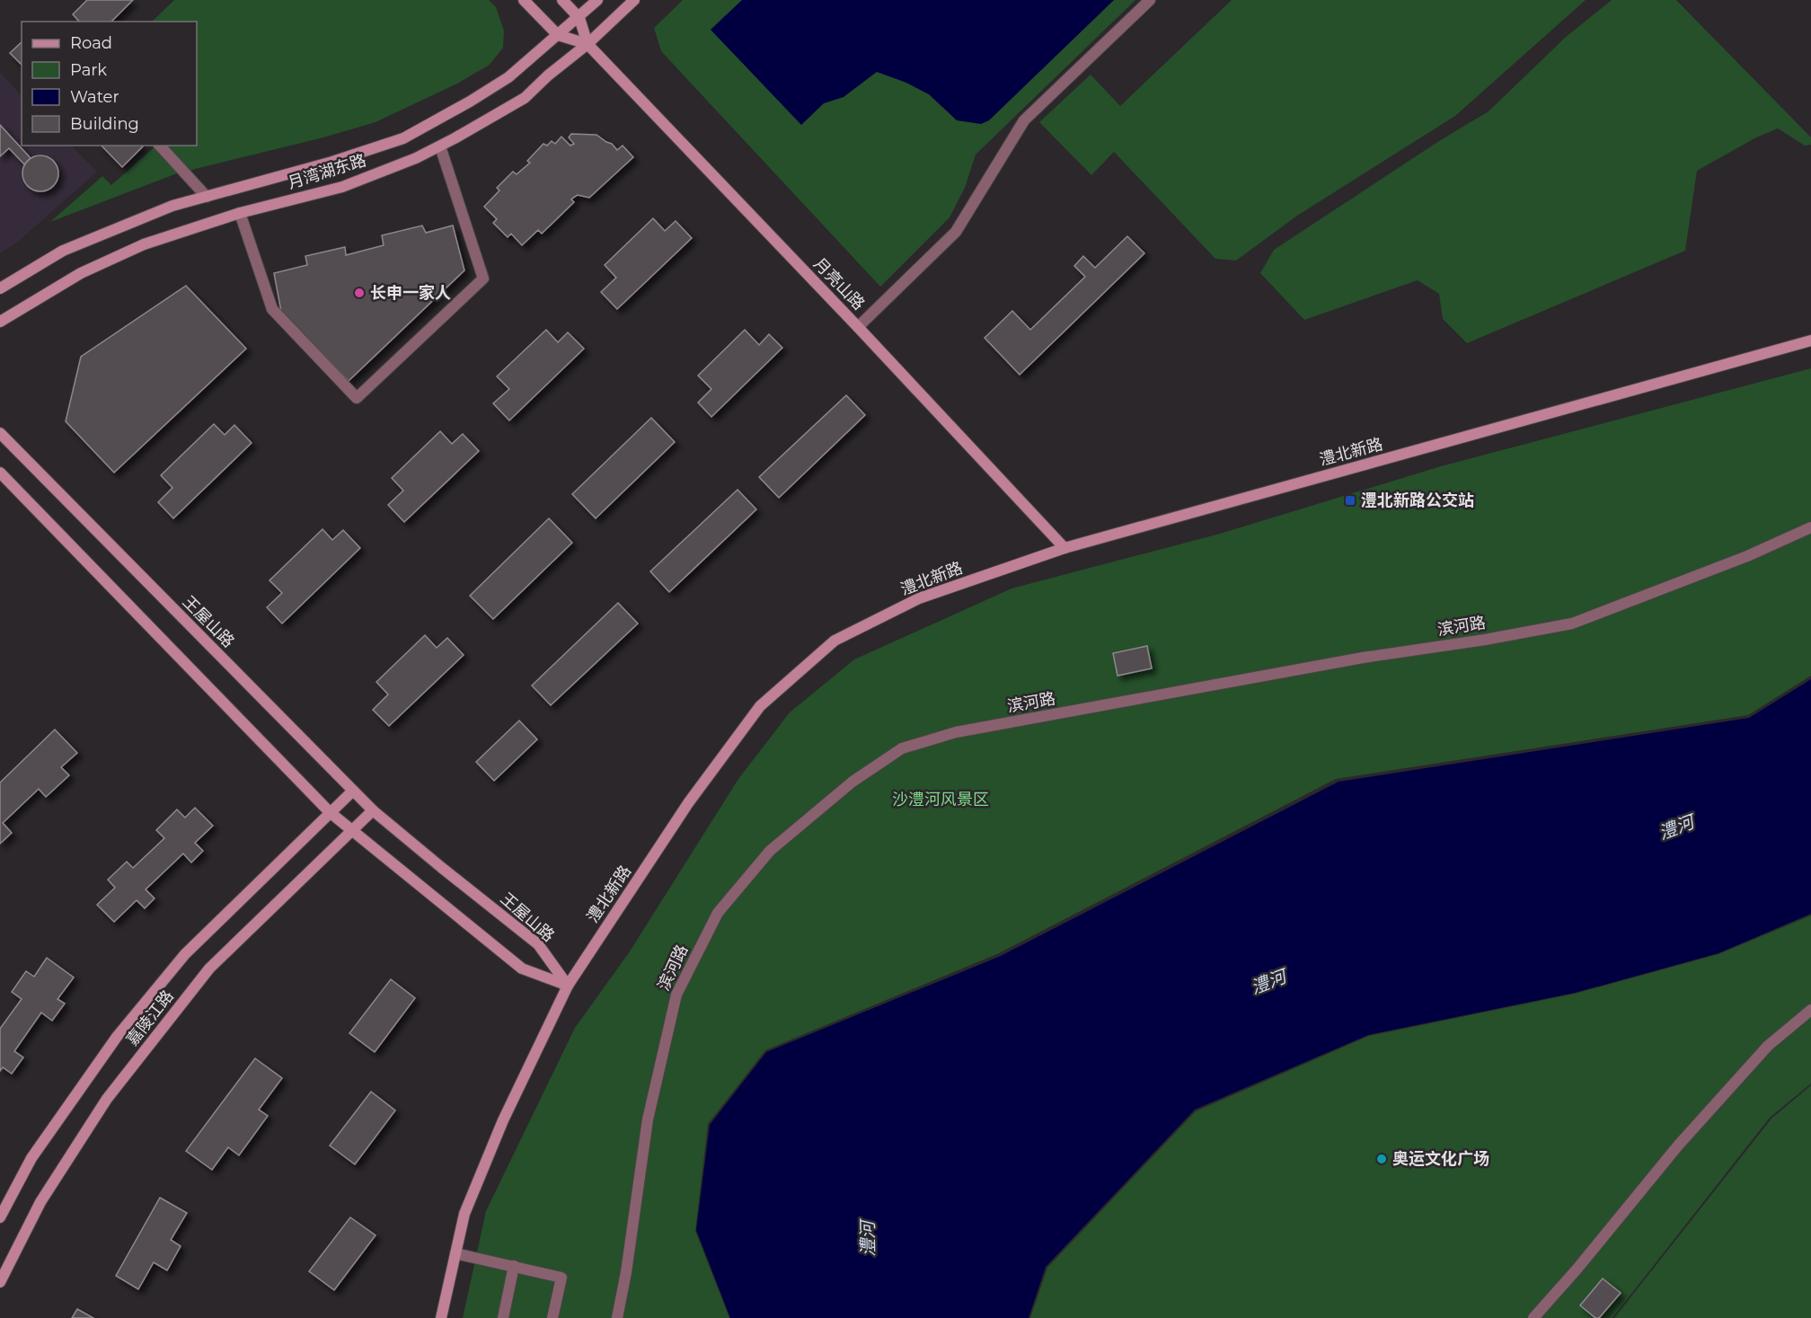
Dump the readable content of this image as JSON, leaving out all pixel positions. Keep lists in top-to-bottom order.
{
  "streets": {
    "street": [
      "月湾湖东路",
      "月亮山路",
      "澧北新路",
      "王屋山路",
      "滨河路",
      "嘉陵江路"
    ]
  },
  "crossings": [
    ["月湾湖东路", "月亮山路"],
    ["月亮山路", "澧北新路"],
    ["澧北新路", "王屋山路"],
    ["王屋山路", "嘉陵江路"]
  ],
  "water": ["澧河"],
  "parks": ["沙澧河风景区"],
  "places": {
    "other": ["长申一家人", "奥运文化广场"],
    "transit": ["澧北新路公交站"]
  },
  "legend": [
    "Road",
    "Park",
    "Water",
    "Building"
  ]
}
